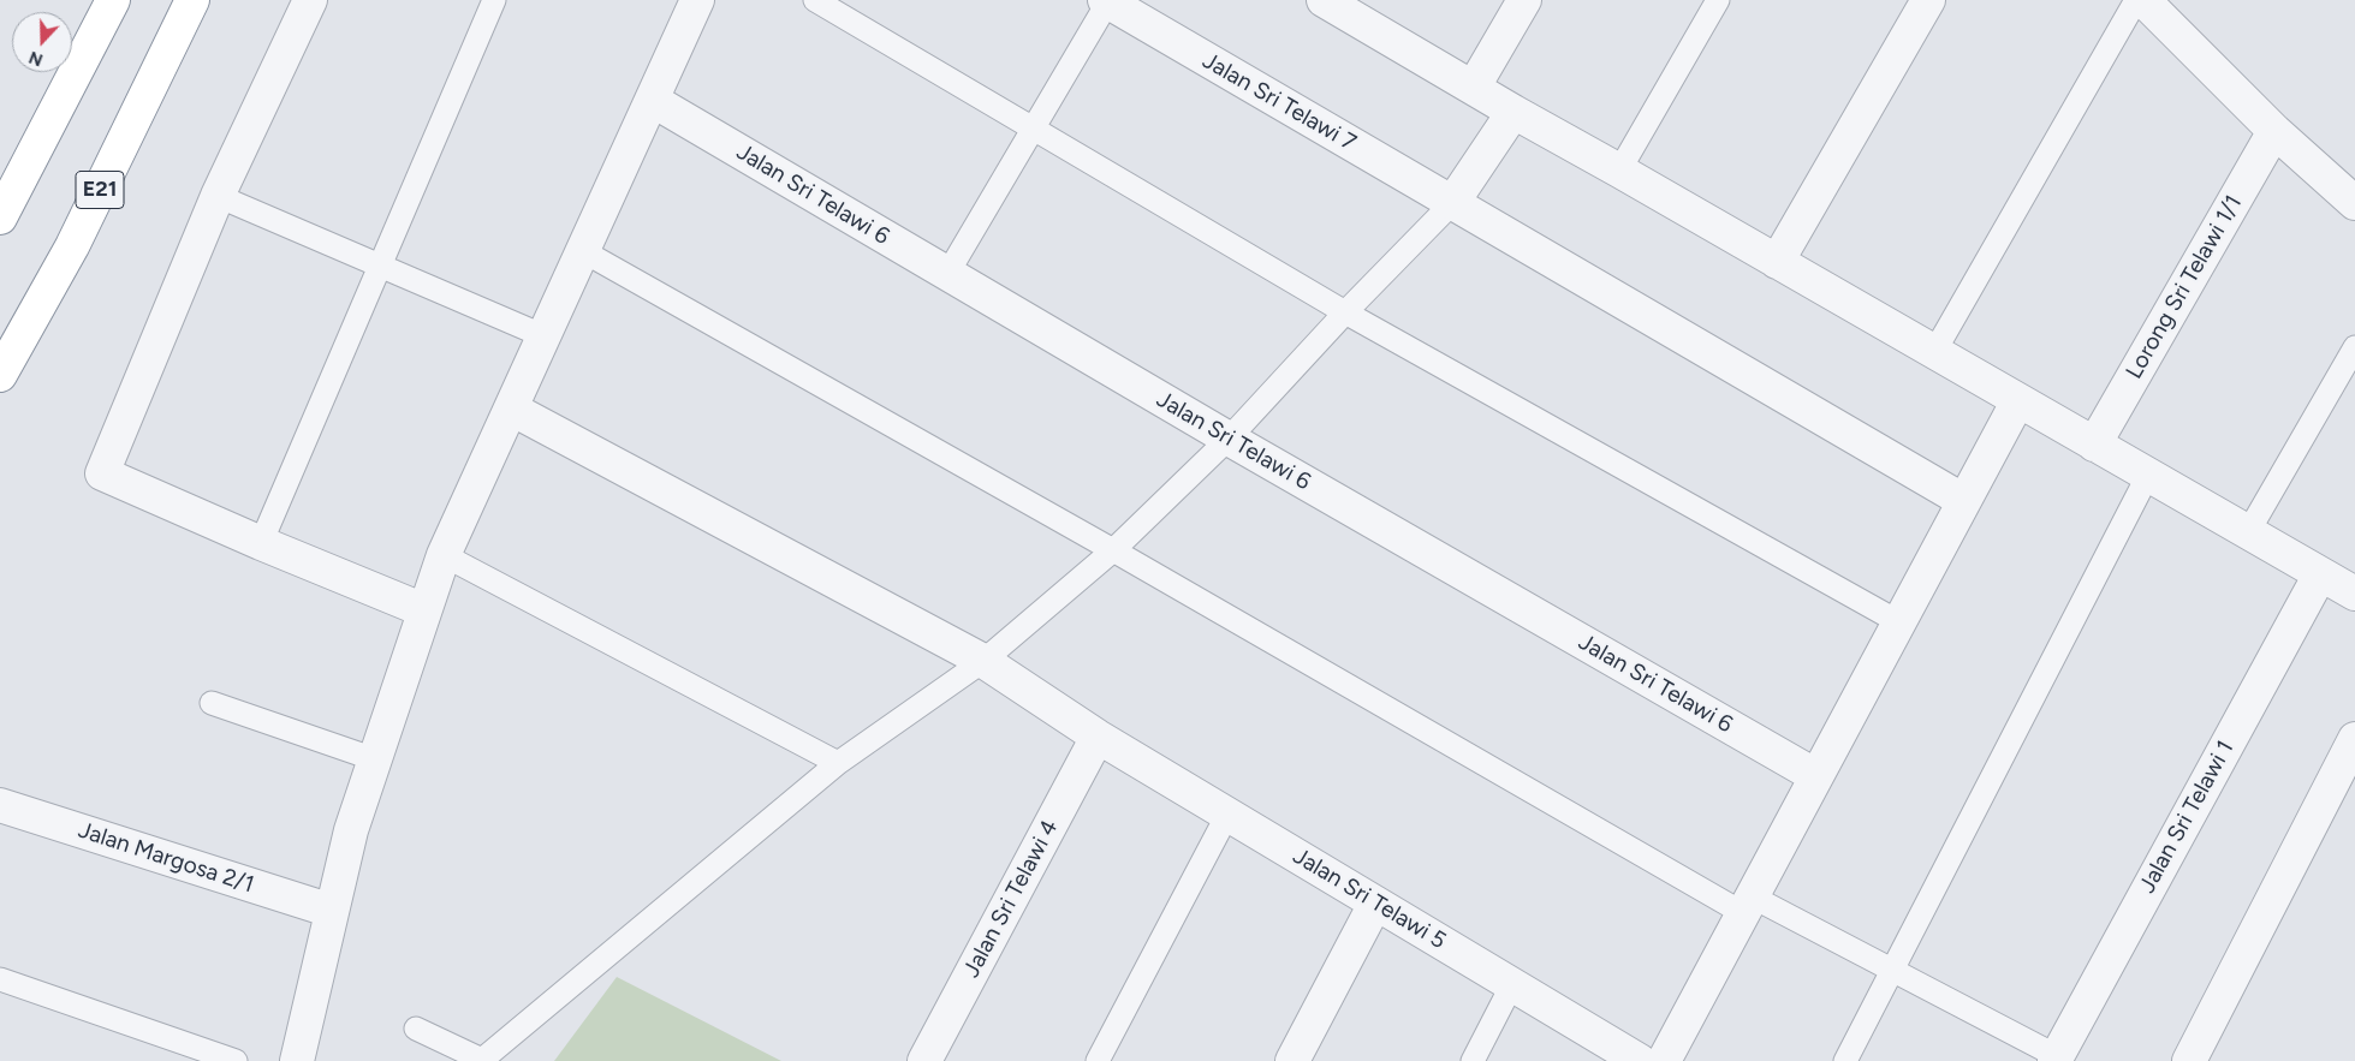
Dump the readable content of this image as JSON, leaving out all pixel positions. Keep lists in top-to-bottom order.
{
  "streets": {
    "highway": ["E21"],
    "street": [
      "Jalan Sri Telawi 7",
      "Jalan Sri Telawi 6",
      "Lorong Sri Telawi 1/1",
      "Jalan Sri Telawi 1",
      "Jalan Margosa 2/1",
      "Jalan Sri Telawi 4",
      "Jalan Sri Telawi 5"
    ]
  },
  "crossings": [
    ["Jalan Sri Telawi 4", "Jalan Sri Telawi 5"]
  ],
  "north": "bottom"
}
